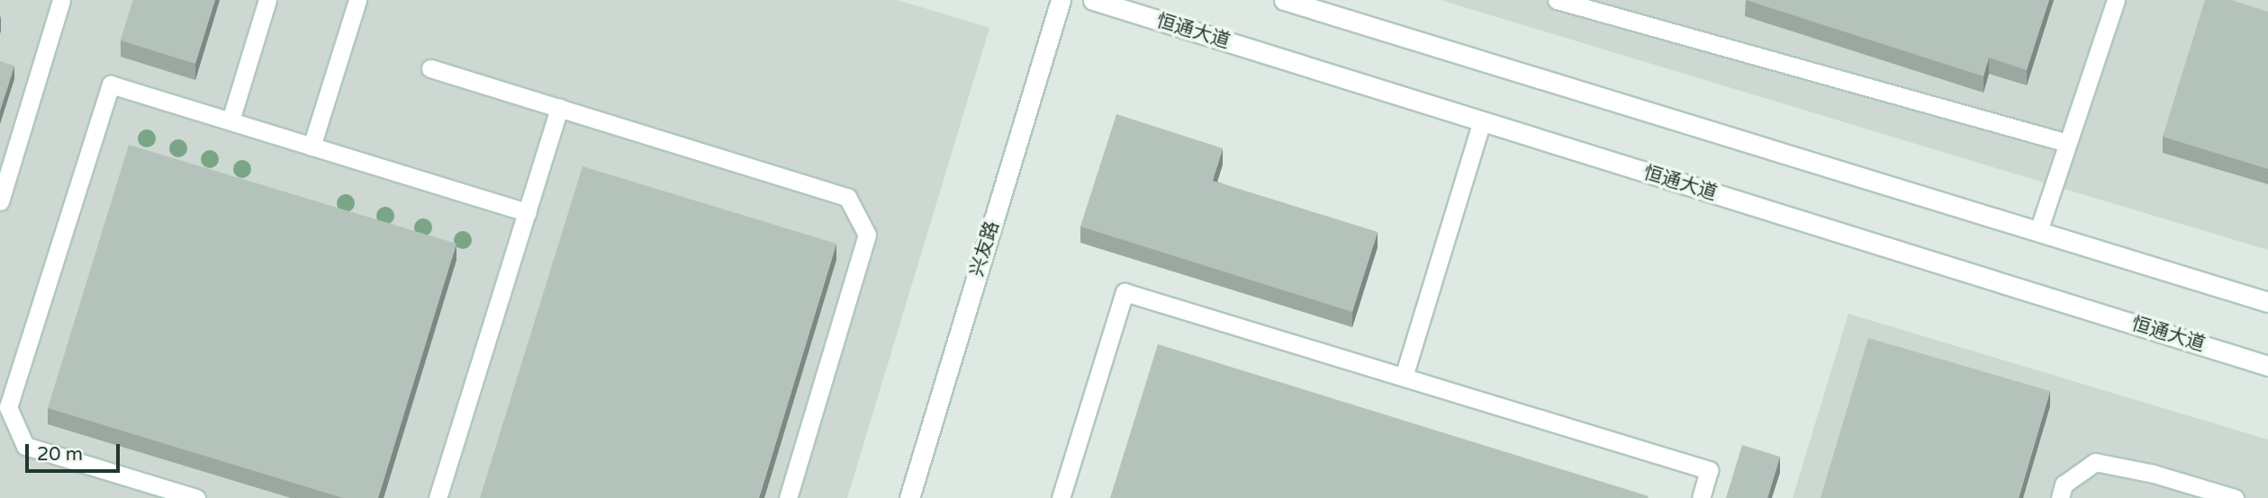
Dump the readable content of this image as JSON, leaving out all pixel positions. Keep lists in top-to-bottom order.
{
  "streets": {
    "main road": ["恒通大道", "兴友路"]
  },
  "scale_bar": "20 m"
}
